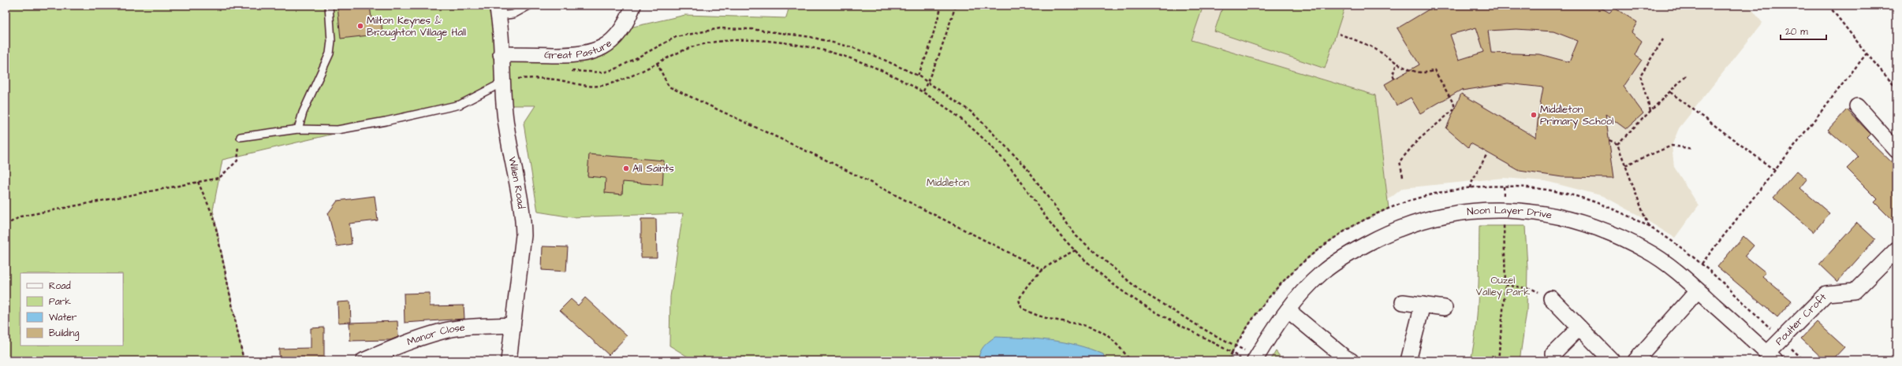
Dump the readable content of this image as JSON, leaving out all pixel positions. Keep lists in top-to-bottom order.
{
  "streets": {
    "street": [
      "Great Pasture",
      "Willen Road",
      "Noon Layer Drive",
      "Poulter Croft",
      "Manor Close"
    ]
  },
  "crossings": [
    ["Great Pasture", "Willen Road"],
    ["Willen Road", "Manor Close"],
    ["Noon Layer Drive", "Poulter Croft"]
  ],
  "parks": ["Middleton", "Ouzel Valley Park"],
  "places": ["Milton Keynes & Broughton Village Hall", "Middleton Primary School", "All Saints"],
  "legend": [
    "Road",
    "Park",
    "Water",
    "Building"
  ],
  "scale_bar": "20 m"
}
